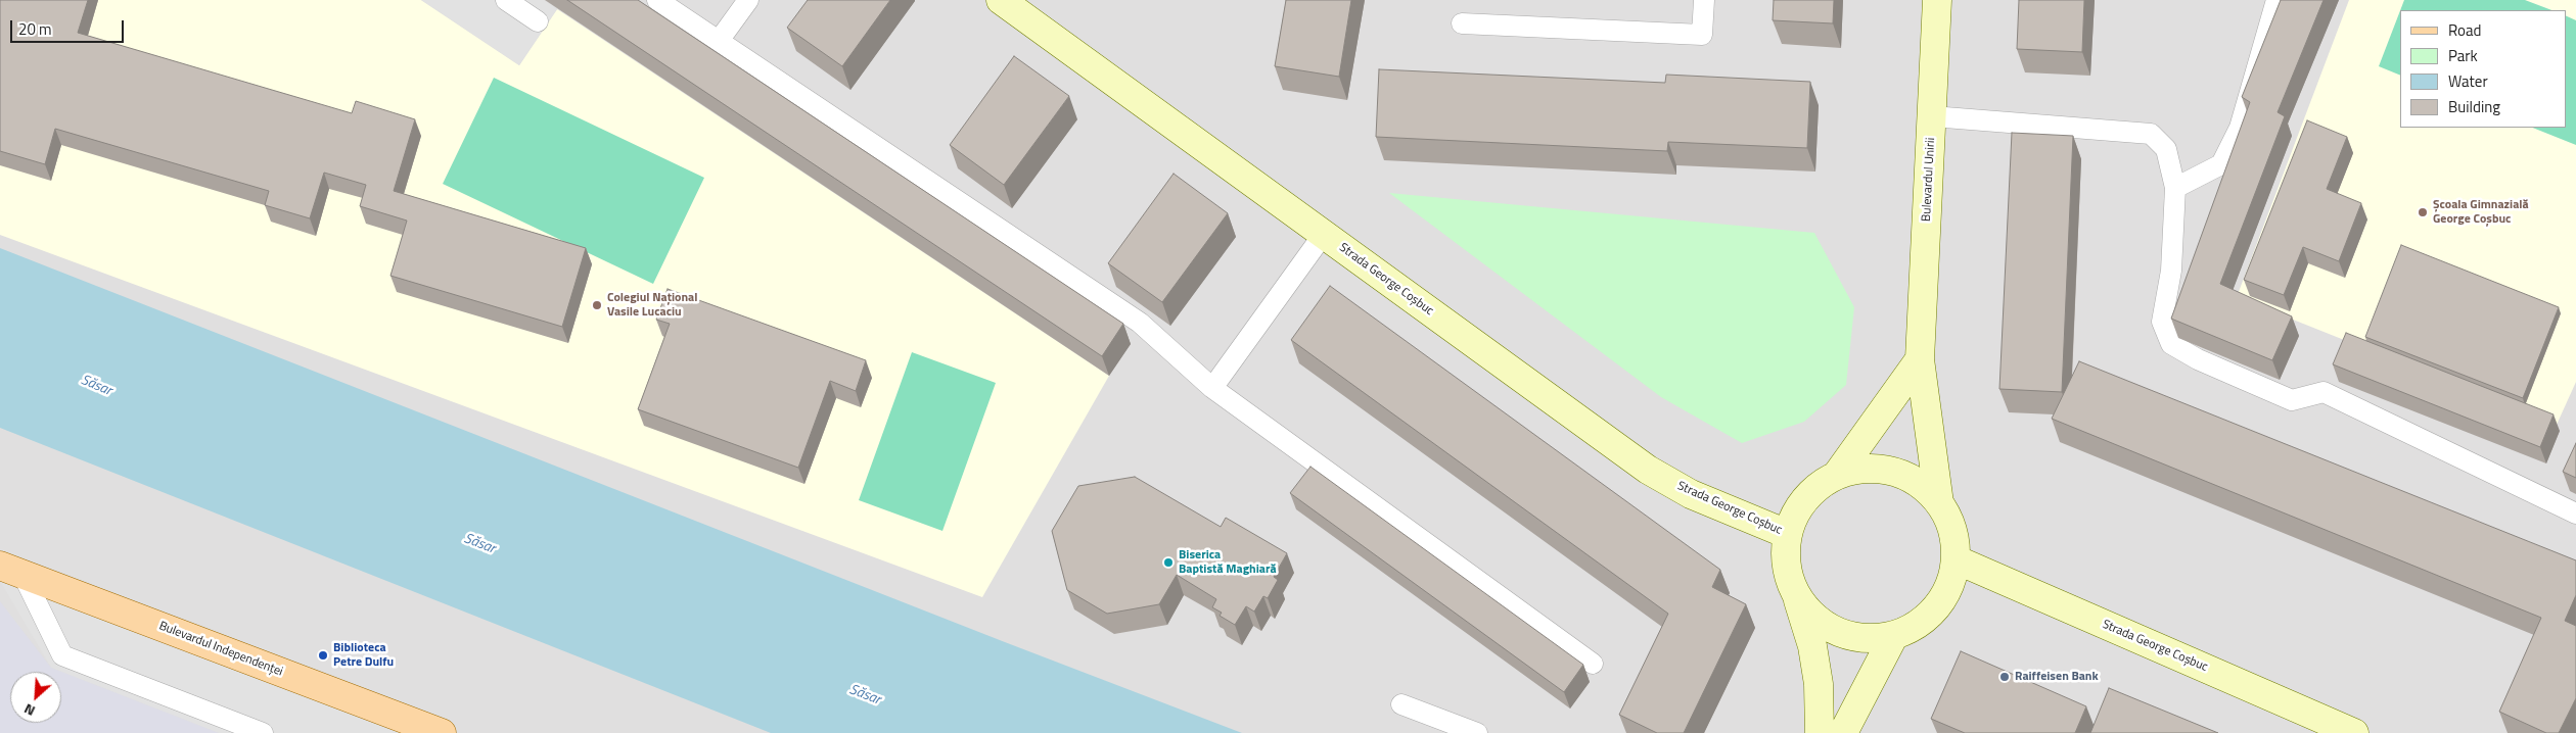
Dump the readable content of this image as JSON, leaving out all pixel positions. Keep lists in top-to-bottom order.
{
  "streets": {
    "main road": ["Bulevardul Unirii", "Strada George Coșbuc", "Bulevardul Independenței"]
  },
  "crossings": [
    ["Bulevardul Unirii", "Strada George Coșbuc"]
  ],
  "water": ["Săsar"],
  "places": [
    "Școala Gimnazială George Coșbuc",
    "Colegiul Național Vasile Lucaciu",
    "Biserica Baptistă Maghiară",
    "Biblioteca Petre Dulfu",
    "Raiffeisen Bank"
  ],
  "legend": [
    "Road",
    "Park",
    "Water",
    "Building"
  ],
  "scale_bar": "20 m",
  "north": "bottom left"
}
